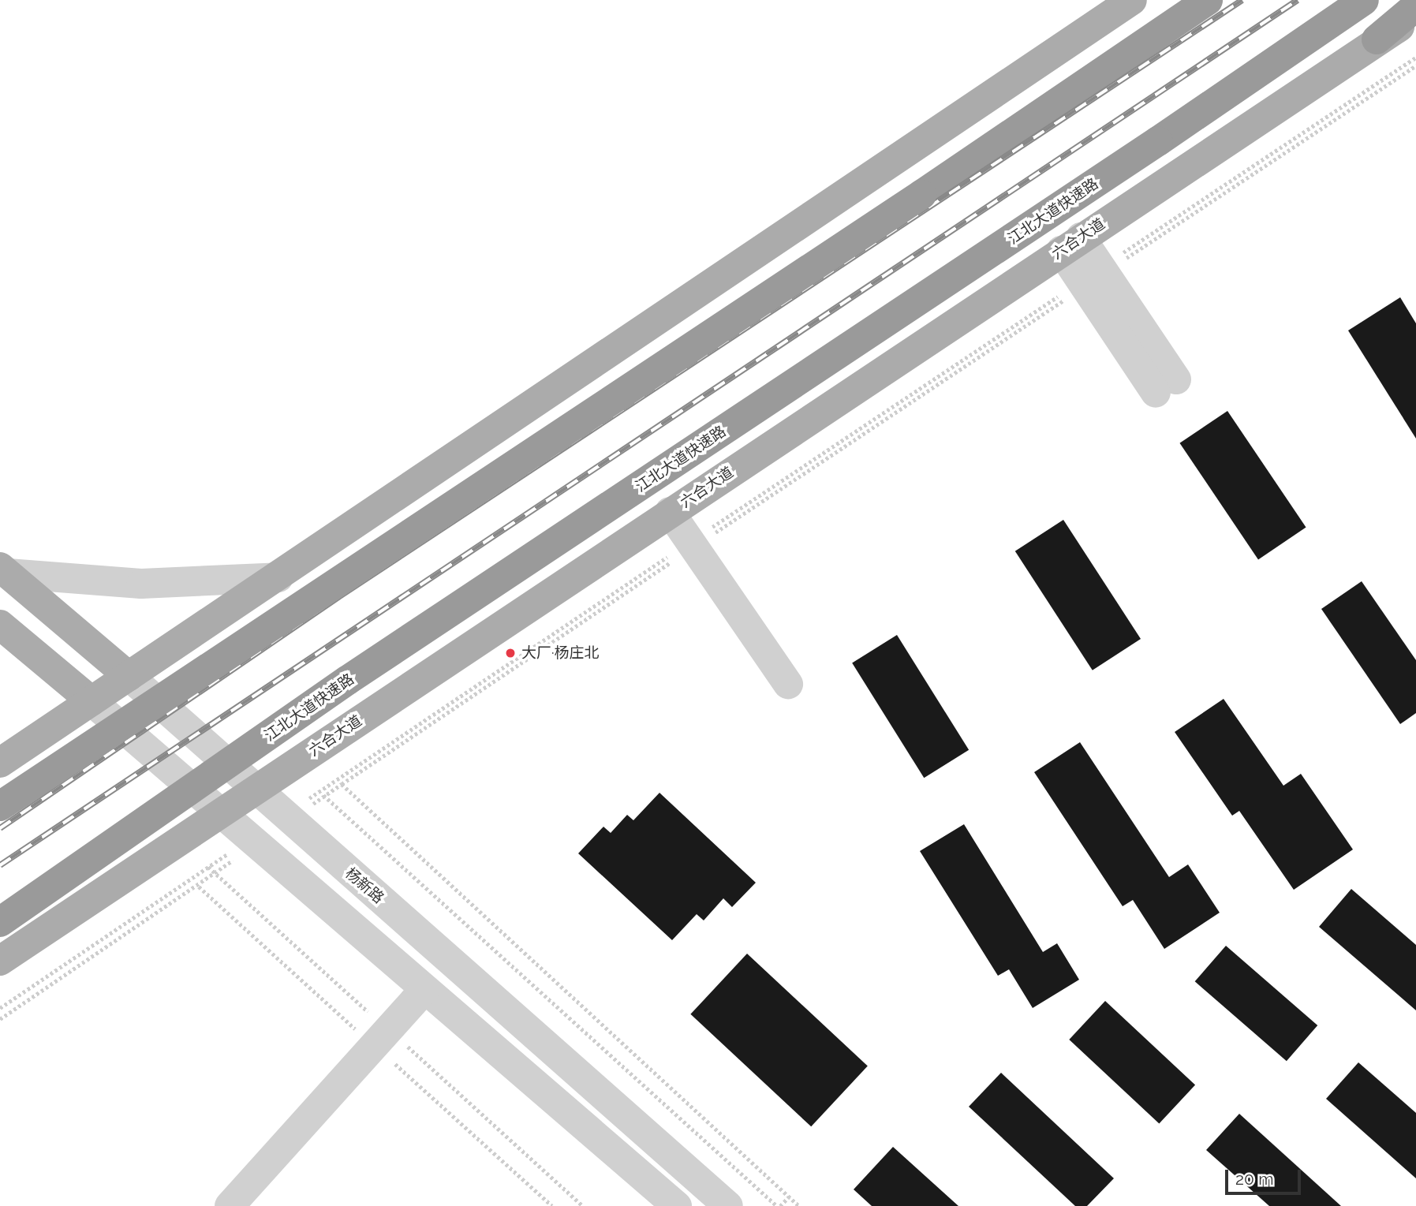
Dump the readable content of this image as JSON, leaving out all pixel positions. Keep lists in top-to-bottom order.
{
  "streets": {
    "highway": ["江北大道快速路"],
    "main road": ["六合大道", "杨新路"]
  },
  "crossings": [
    ["六合大道", "杨新路"]
  ],
  "places": ["大厂·杨庄北"],
  "scale_bar": "20 m"
}
